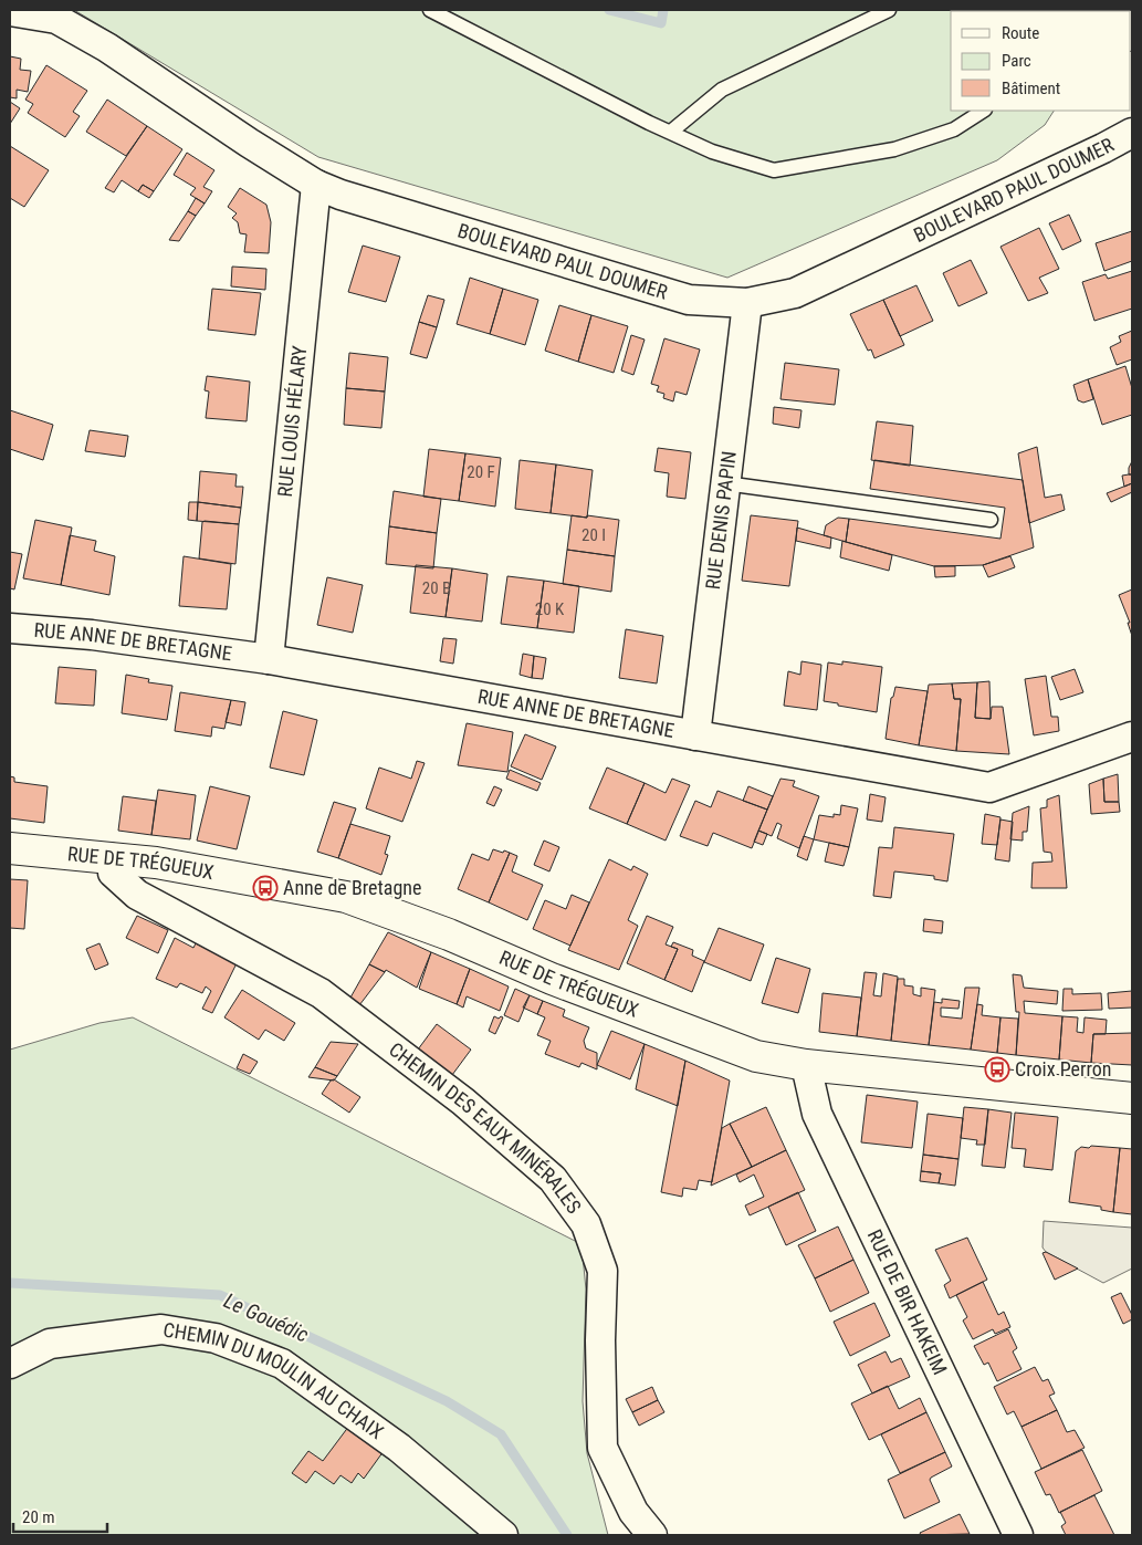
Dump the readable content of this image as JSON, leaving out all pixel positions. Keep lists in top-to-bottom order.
{
  "streets": {
    "main road": ["RUE DE TRÉGUEUX"],
    "street": [
      "BOULEVARD PAUL DOUMER",
      "RUE LOUIS HÉLARY",
      "RUE DENIS PAPIN",
      "RUE ANNE DE BRETAGNE",
      "CHEMIN DES EAUX MINÉRALES",
      "RUE DE BIR HAKEIM",
      "CHEMIN DU MOULIN AU CHAIX"
    ]
  },
  "crossings": [
    ["BOULEVARD PAUL DOUMER", "RUE LOUIS HÉLARY"],
    ["BOULEVARD PAUL DOUMER", "RUE DENIS PAPIN"],
    ["RUE LOUIS HÉLARY", "RUE ANNE DE BRETAGNE"],
    ["RUE DENIS PAPIN", "RUE ANNE DE BRETAGNE"],
    ["RUE DE TRÉGUEUX", "CHEMIN DES EAUX MINÉRALES"],
    ["RUE DE TRÉGUEUX", "RUE DE BIR HAKEIM"]
  ],
  "water": ["Le Gouédic"],
  "places": {
    "bus stop": ["Anne de Bretagne", "Croix Perron"]
  },
  "house_numbers": [
    "20 F",
    "20 I",
    "20 B",
    "20 K"
  ],
  "legend": ["Route", "Parc", "Bâtiment"],
  "scale_bar": "20 m"
}
